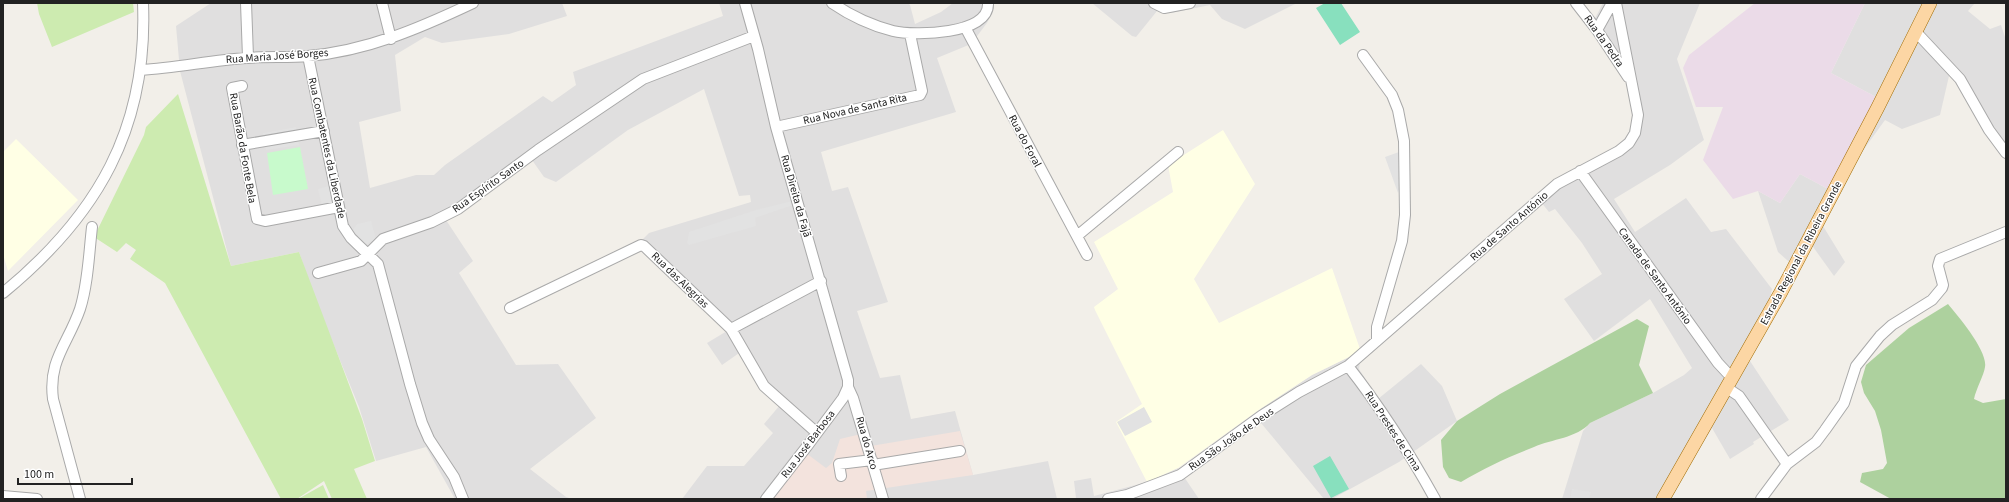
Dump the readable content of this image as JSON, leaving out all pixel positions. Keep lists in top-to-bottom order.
{
  "streets": {
    "main road": ["Estrada Regional da Ribeira Grande"],
    "street": [
      "Rua da Pedra",
      "Rua Maria José Borges",
      "Rua Nova de Santa Rita",
      "Rua do Foral",
      "Rua Barão da Fonte Bela",
      "Rua Combatentes da Liberdade",
      "Rua Espírito Santo",
      "Rua Direita da Fajã",
      "Rua de Santo António",
      "Canada de Santo António",
      "Rua das Alegrias",
      "Rua Prestes de Cima",
      "Rua São João de Deus",
      "Rua do Arco",
      "Rua José Barbosa"
    ]
  },
  "crossings": [
    ["Rua da Pedra", "Rua de Santo António"],
    ["Rua Maria José Borges", "Rua Combatentes da Liberdade"],
    ["Rua Nova de Santa Rita", "Rua Direita da Fajã"],
    ["Rua Barão da Fonte Bela", "Rua Combatentes da Liberdade"],
    ["Rua Combatentes da Liberdade", "Rua Espírito Santo"],
    ["Rua Espírito Santo", "Rua Direita da Fajã"],
    ["Rua Direita da Fajã", "Rua do Arco"],
    ["Rua Direita da Fajã", "Rua José Barbosa"],
    ["Rua de Santo António", "Canada de Santo António"],
    ["Rua de Santo António", "Rua Prestes de Cima"],
    ["Rua de Santo António", "Rua São João de Deus"],
    ["Estrada Regional da Ribeira Grande", "Canada de Santo António"],
    ["Rua Prestes de Cima", "Rua São João de Deus"],
    ["Rua do Arco", "Rua José Barbosa"]
  ],
  "scale_bar": "100 m"
}
